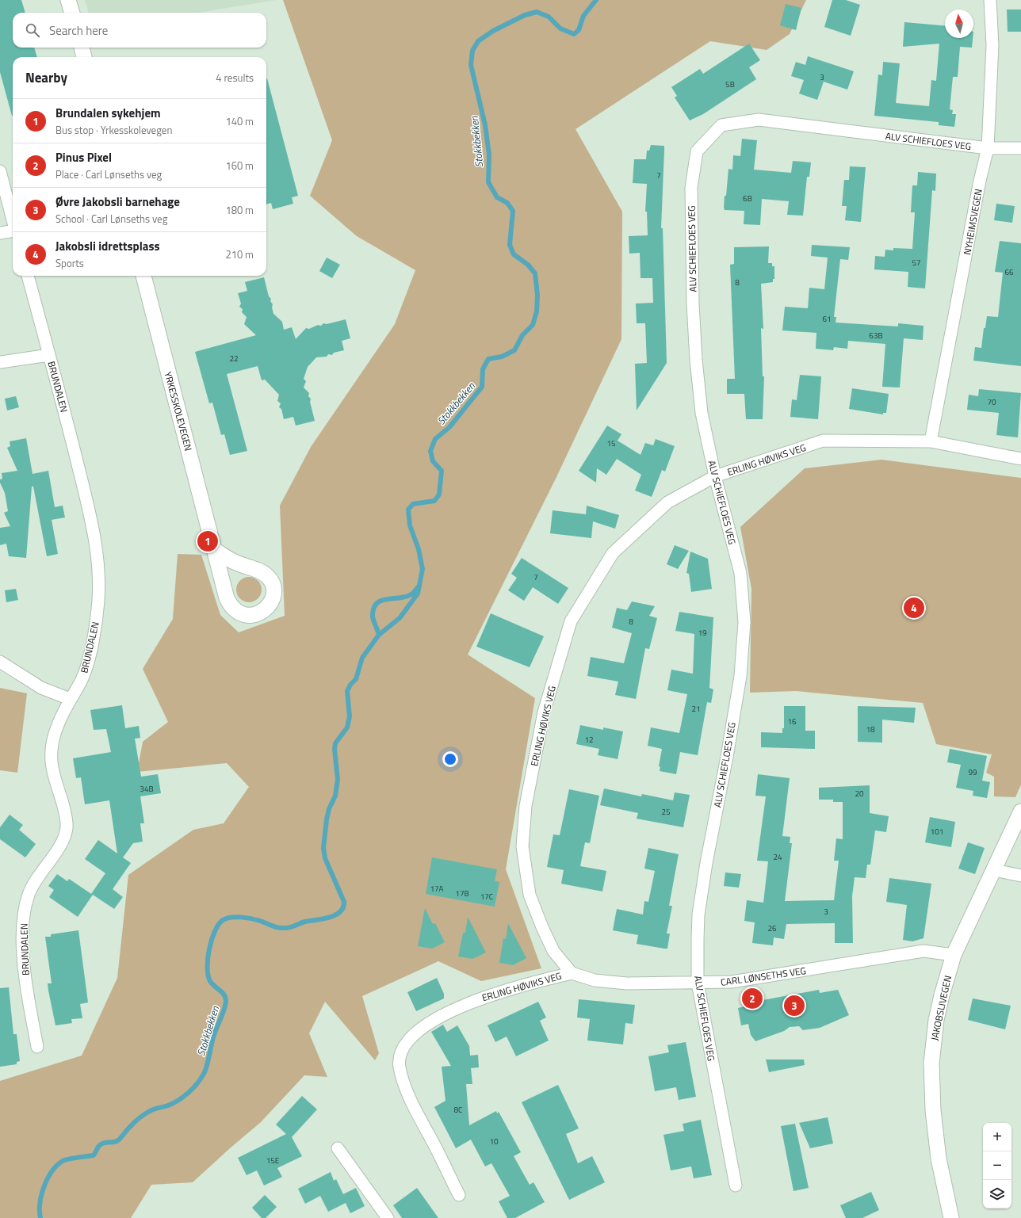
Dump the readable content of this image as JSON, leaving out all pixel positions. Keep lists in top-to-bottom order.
{
  "streets": {
    "street": [
      "ALV SCHIEFLOES VEG",
      "NYHEIMSVEGEN",
      "BRUNDALEN",
      "YRKESSKOLEVEGEN",
      "ERLING HØVIKS VEG",
      "CARL LØNSETHS VEG",
      "JAKOBSLIVEGEN"
    ]
  },
  "crossings": [
    ["ALV SCHIEFLOES VEG", "NYHEIMSVEGEN"],
    ["ALV SCHIEFLOES VEG", "ERLING HØVIKS VEG"],
    ["ALV SCHIEFLOES VEG", "CARL LØNSETHS VEG"],
    ["NYHEIMSVEGEN", "ERLING HØVIKS VEG"],
    ["ERLING HØVIKS VEG", "CARL LØNSETHS VEG"],
    ["CARL LØNSETHS VEG", "JAKOBSLIVEGEN"]
  ],
  "water": ["Stokkbekken"],
  "house_numbers": [
    "3",
    "5B",
    "7",
    "6B",
    "57",
    "66",
    "8",
    "61",
    "63B",
    "22",
    "70",
    "15",
    "7",
    "8",
    "19",
    "21",
    "16",
    "18",
    "12",
    "99",
    "34B",
    "20",
    "25",
    "101",
    "24",
    "17A",
    "17B",
    "17C",
    "3",
    "26",
    "8C",
    "10",
    "15E"
  ],
  "north": "top",
  "page": {
    "search": "Search here",
    "heading": ["Nearby", "4 results"],
    "list": [
      {
        "mark": "1",
        "name": "Brundalen sykehjem",
        "note": "Bus stop · Yrkesskolevegen",
        "value": "140 m"
      },
      {
        "mark": "2",
        "name": "Pinus Pixel",
        "note": "Place · Carl Lønseths veg",
        "value": "160 m"
      },
      {
        "mark": "3",
        "name": "Øvre Jakobsli barnehage",
        "note": "School · Carl Lønseths veg",
        "value": "180 m"
      },
      {
        "mark": "4",
        "name": "Jakobsli idrettsplass",
        "note": "Sports",
        "value": "210 m"
      }
    ],
    "pins": [
      "1",
      "4",
      "2",
      "3"
    ],
    "map_buttons": ["+", "−"]
  }
}
